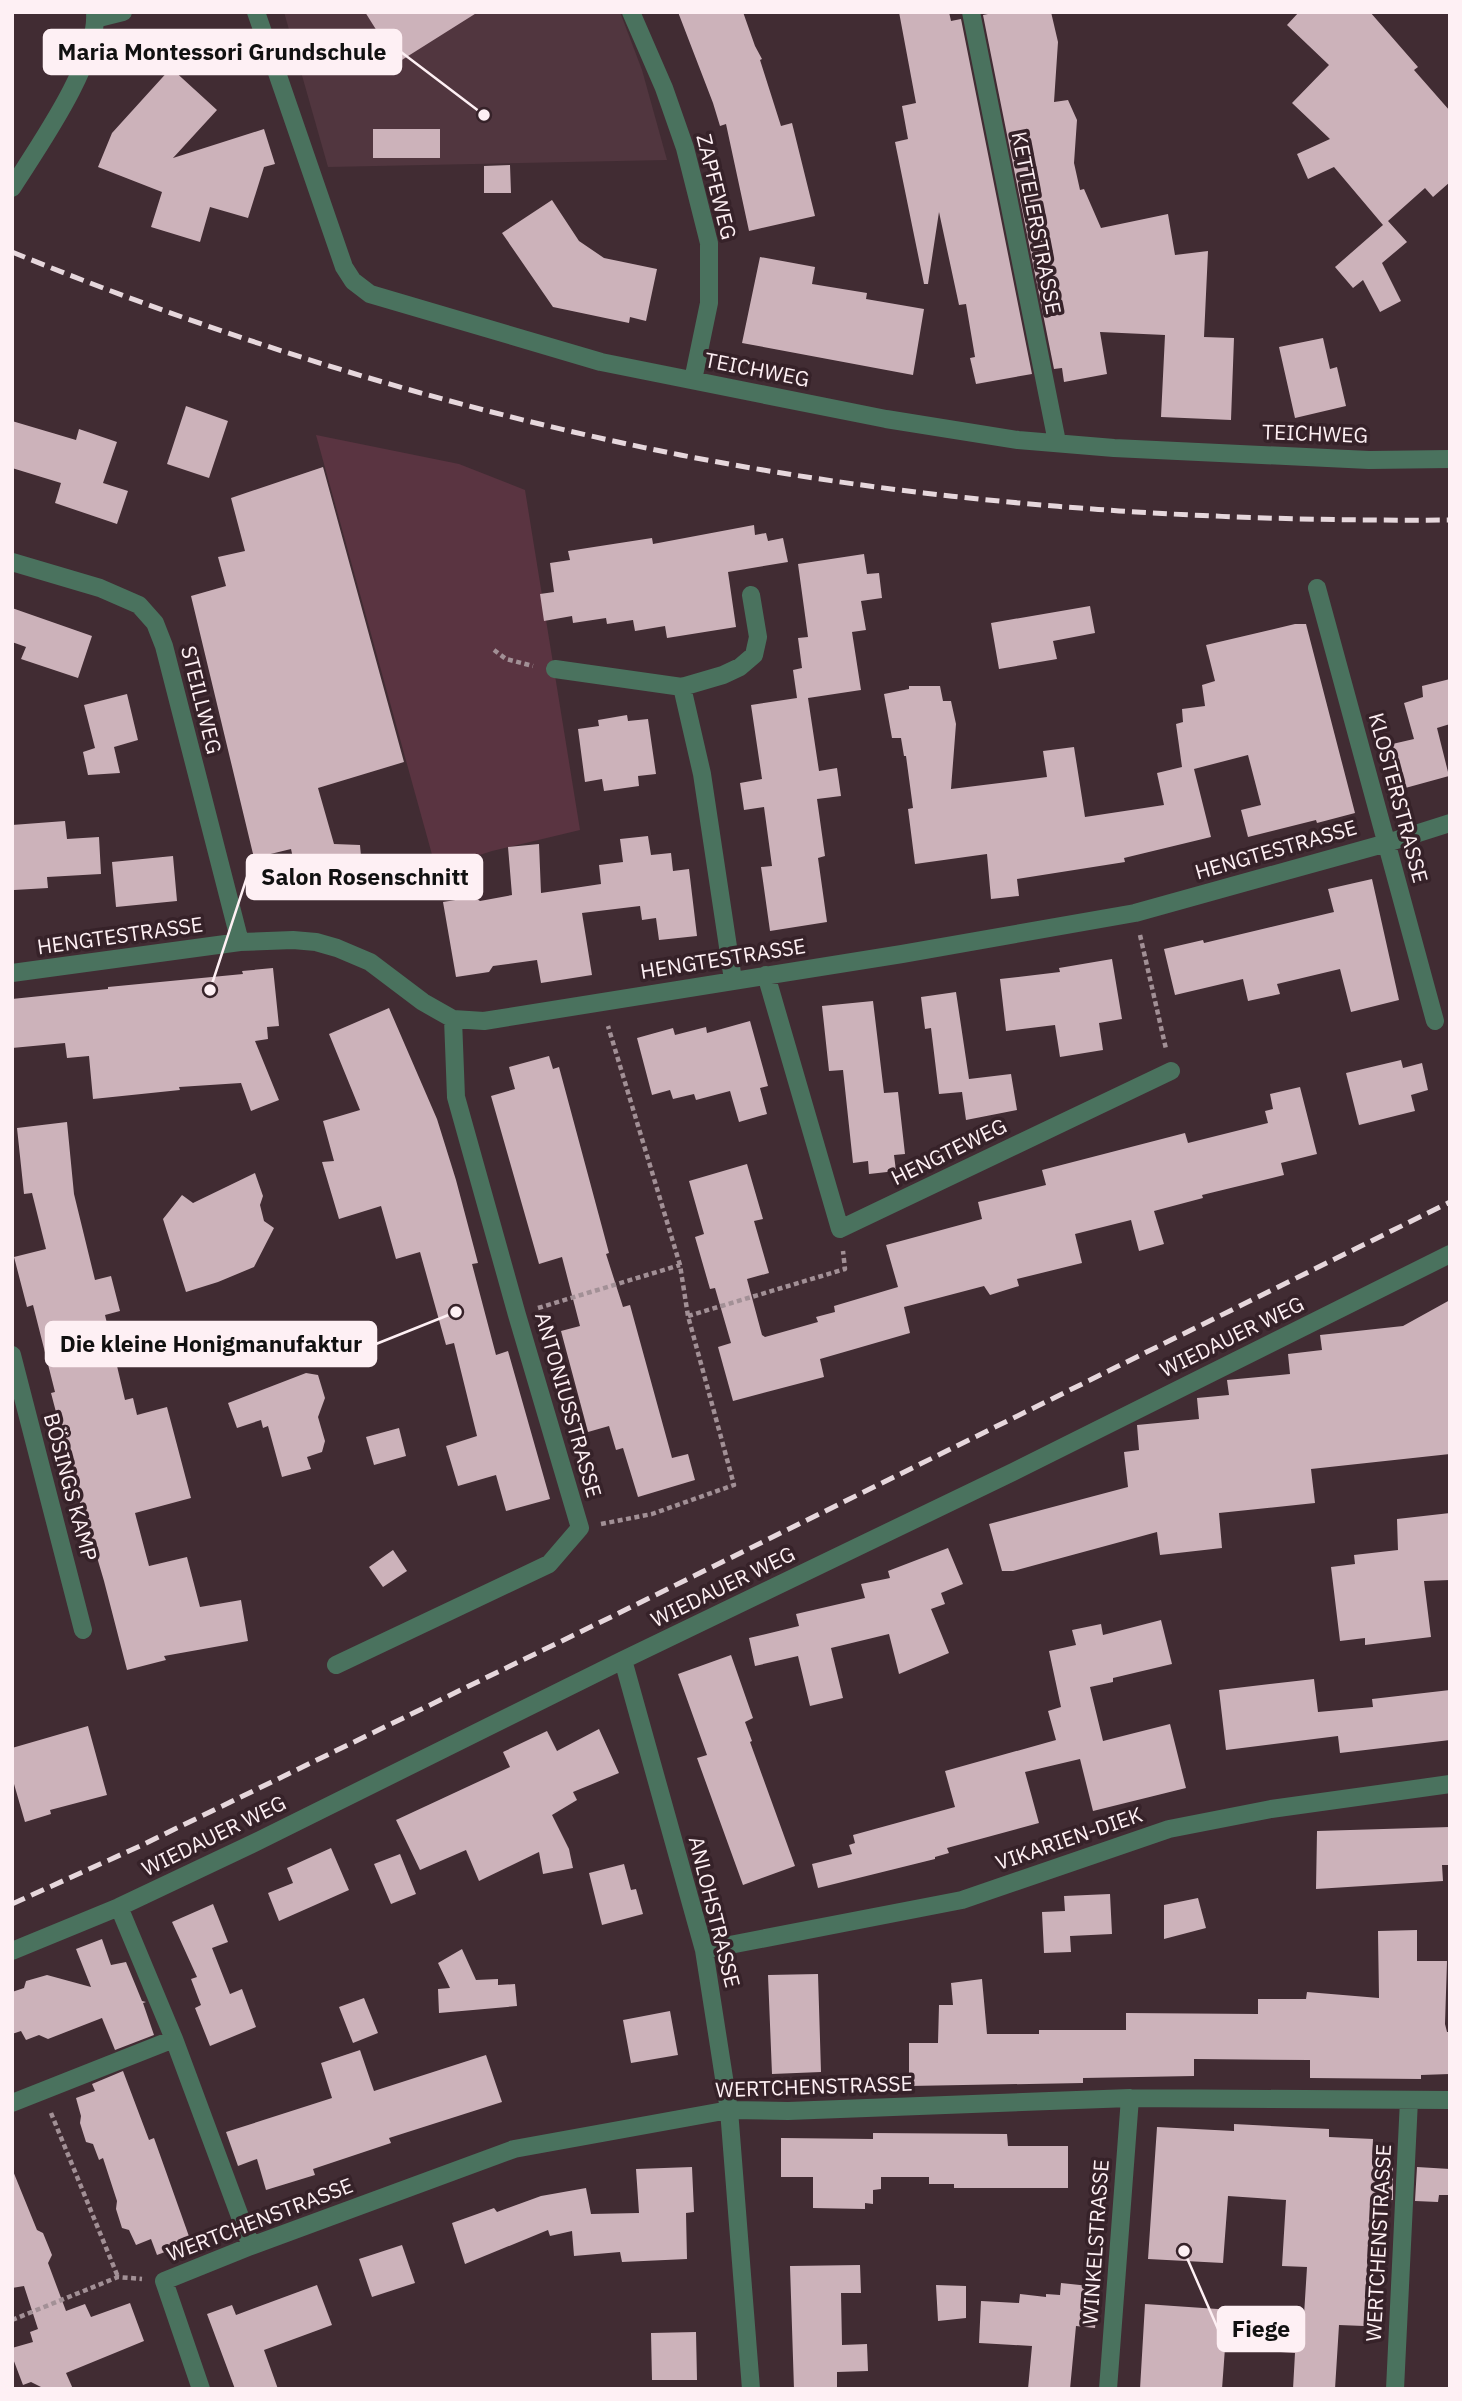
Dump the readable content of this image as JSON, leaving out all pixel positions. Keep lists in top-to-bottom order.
{
  "streets": {
    "street": [
      "ZAPFEWEG",
      "KETTELERSTRASSE",
      "TEICHWEG",
      "STEILLWEG",
      "KLOSTERSTRASSE",
      "HENGTESTRASSE",
      "HENGTEWEG",
      "WIEDAUER WEG",
      "ANTONIUSSTRASSE",
      "BÖSINGS KAMP",
      "VIKARIEN-DIEK",
      "ANLOHSTRASSE",
      "WERTCHENSTRASSE",
      "WINKELSTRASSE"
    ]
  },
  "crossings": [
    ["ZAPFEWEG", "TEICHWEG"],
    ["KETTELERSTRASSE", "TEICHWEG"],
    ["STEILLWEG", "HENGTESTRASSE"],
    ["KLOSTERSTRASSE", "HENGTESTRASSE"],
    ["HENGTESTRASSE", "ANTONIUSSTRASSE"],
    ["WIEDAUER WEG", "ANLOHSTRASSE"],
    ["VIKARIEN-DIEK", "ANLOHSTRASSE"],
    ["ANLOHSTRASSE", "WERTCHENSTRASSE"],
    ["WERTCHENSTRASSE", "WINKELSTRASSE"]
  ],
  "places": [
    "Maria Montessori Grundschule",
    "Salon Rosenschnitt",
    "Die kleine Honigmanufaktur",
    "Fiege"
  ]
}
